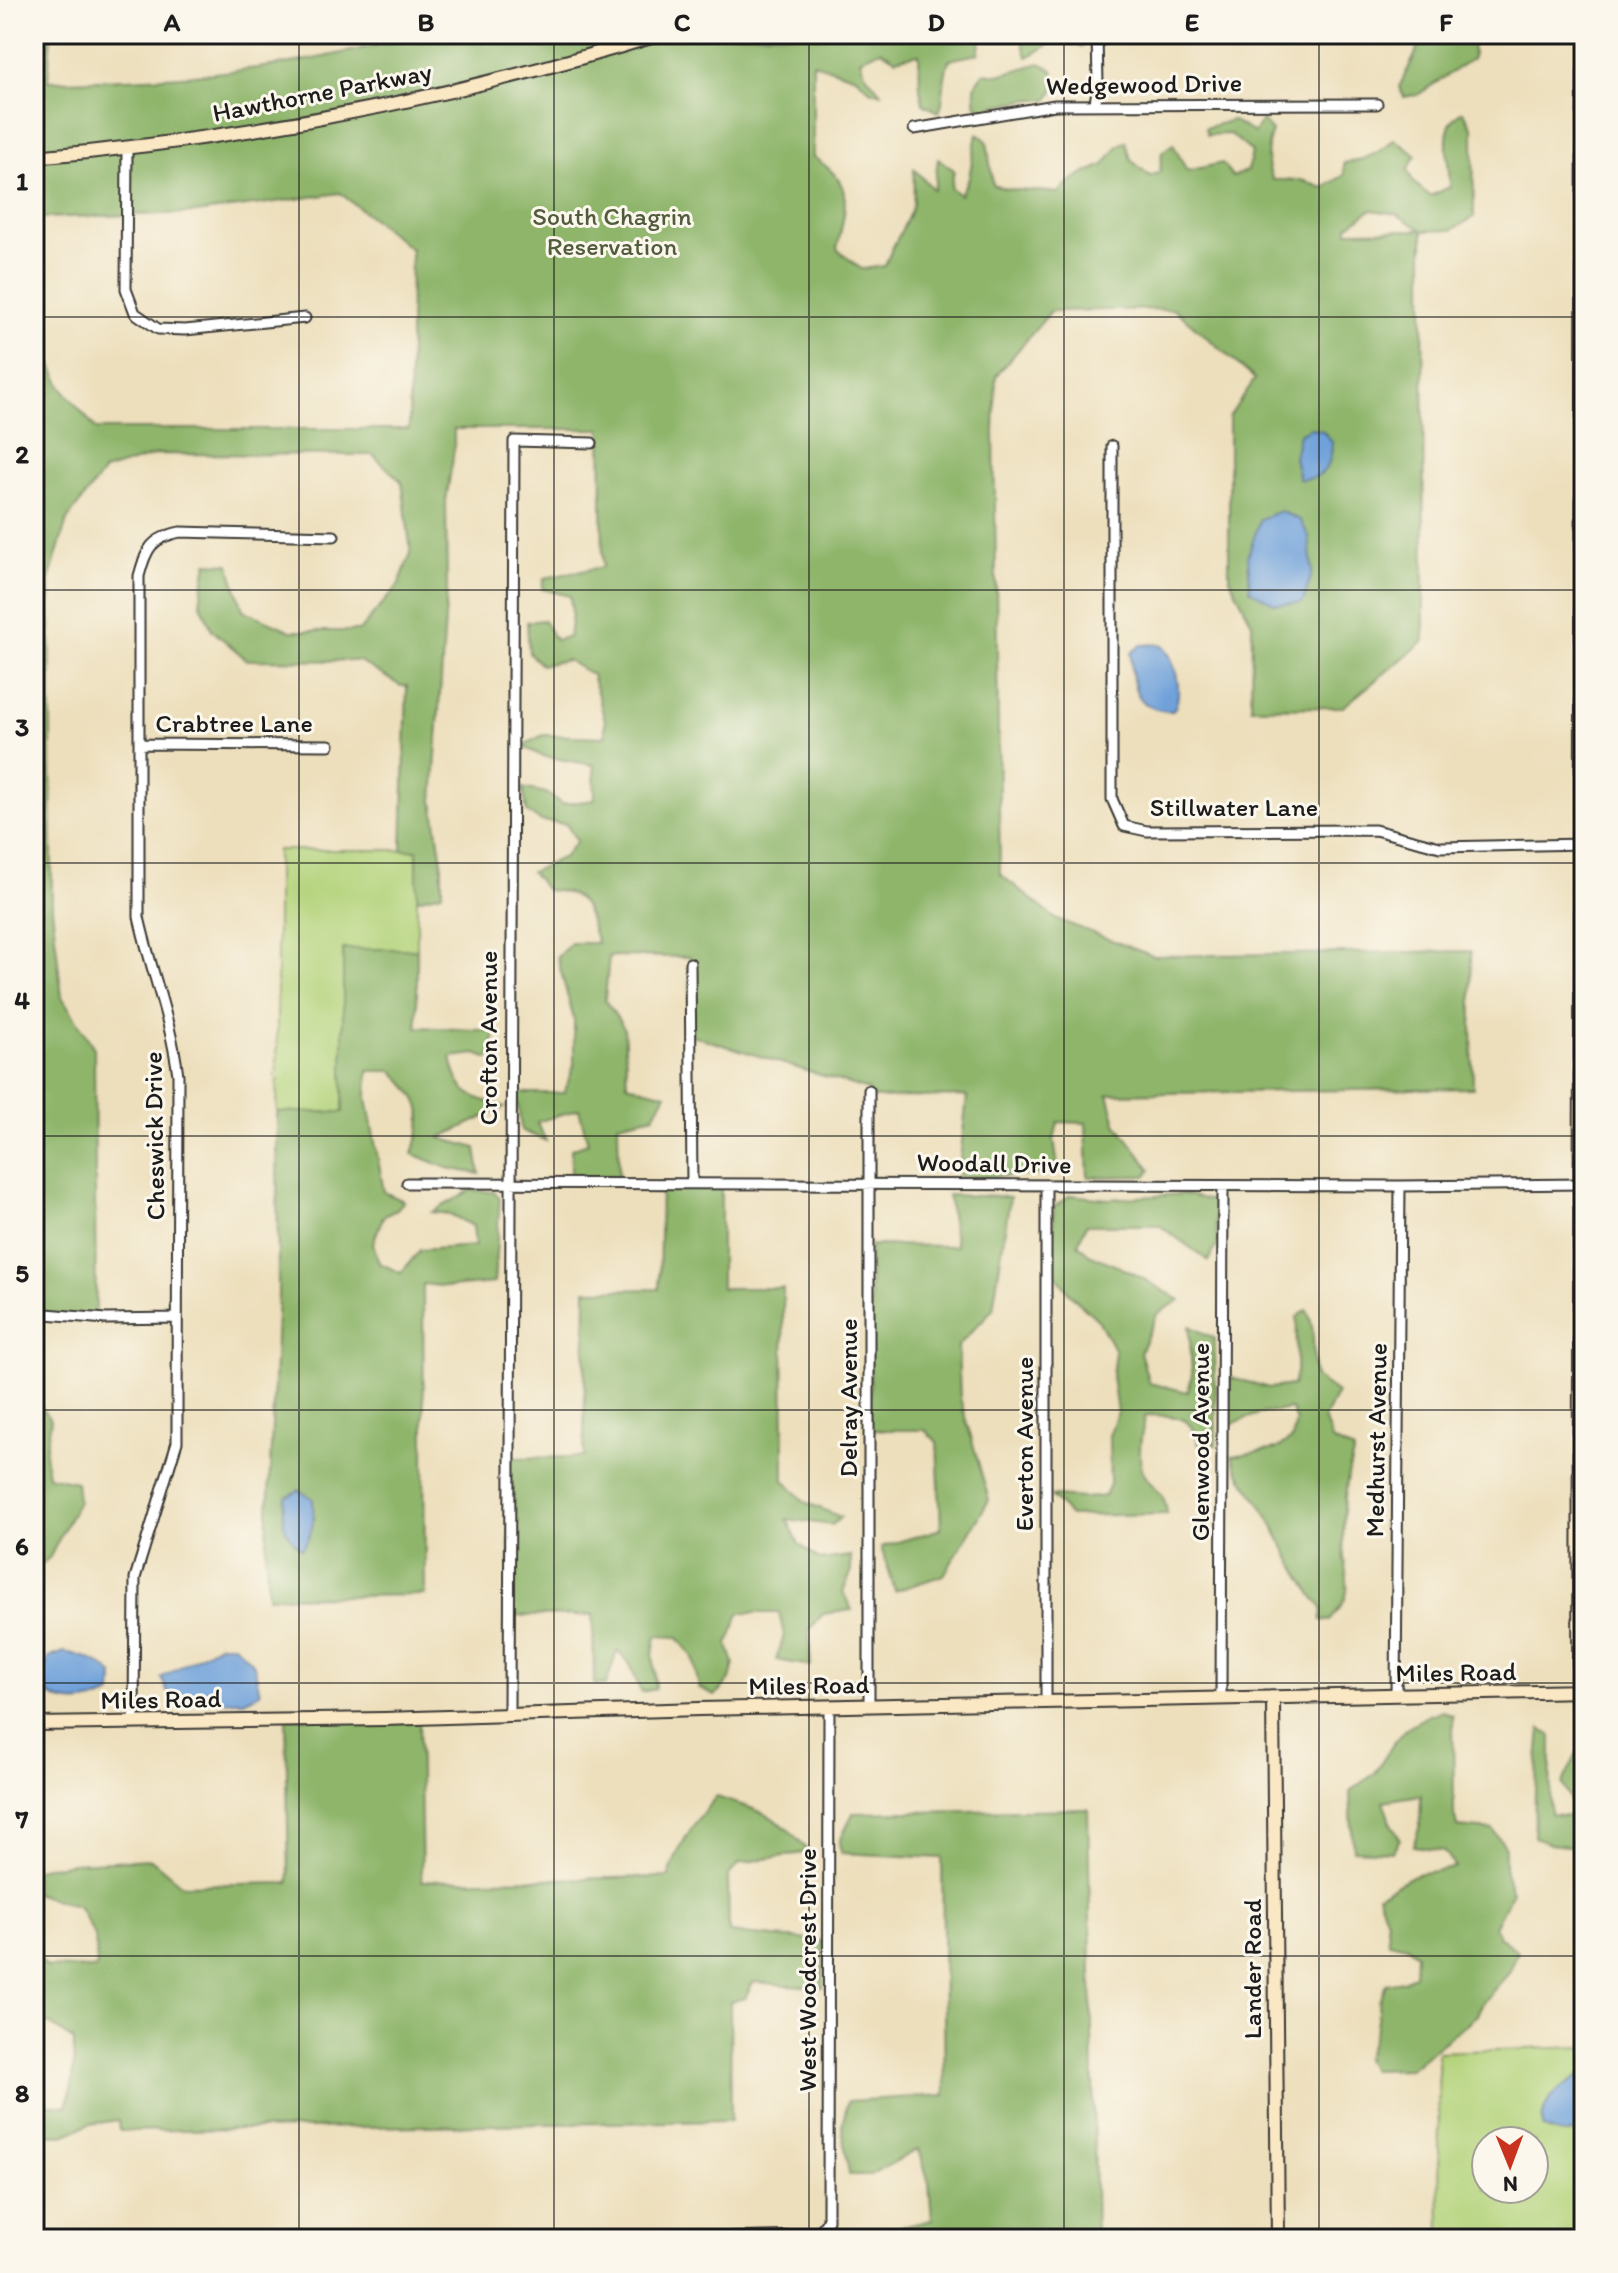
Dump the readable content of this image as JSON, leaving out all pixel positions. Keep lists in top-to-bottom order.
{
  "streets": {
    "street": [
      "Wedgewood Drive",
      "Hawthorne Parkway",
      "Crabtree Lane",
      "Stillwater Lane",
      "Crofton Avenue",
      "Cheswick Drive",
      "Woodall Drive",
      "Delray Avenue",
      "Medhurst Avenue",
      "Glenwood Avenue",
      "Everton Avenue",
      "Miles Road",
      "Lander Road",
      "West Woodcrest Drive"
    ]
  },
  "crossings": [
    ["Crabtree Lane", "Cheswick Drive"],
    ["Crofton Avenue", "Woodall Drive"],
    ["Crofton Avenue", "Miles Road"],
    ["Cheswick Drive", "Miles Road"],
    ["Woodall Drive", "Delray Avenue"],
    ["Woodall Drive", "Medhurst Avenue"],
    ["Woodall Drive", "Glenwood Avenue"],
    ["Woodall Drive", "Everton Avenue"],
    ["Delray Avenue", "Miles Road"],
    ["Medhurst Avenue", "Miles Road"],
    ["Glenwood Avenue", "Miles Road"],
    ["Everton Avenue", "Miles Road"],
    ["Miles Road", "Lander Road"],
    ["Miles Road", "West Woodcrest Drive"]
  ],
  "parks": ["South Chagrin Reservation"],
  "north": "bottom",
  "grid": {
    "columns": [
      "A",
      "B",
      "C",
      "D",
      "E",
      "F"
    ],
    "rows": [
      "1",
      "2",
      "3",
      "4",
      "5",
      "6",
      "7",
      "8"
    ]
  }
}
